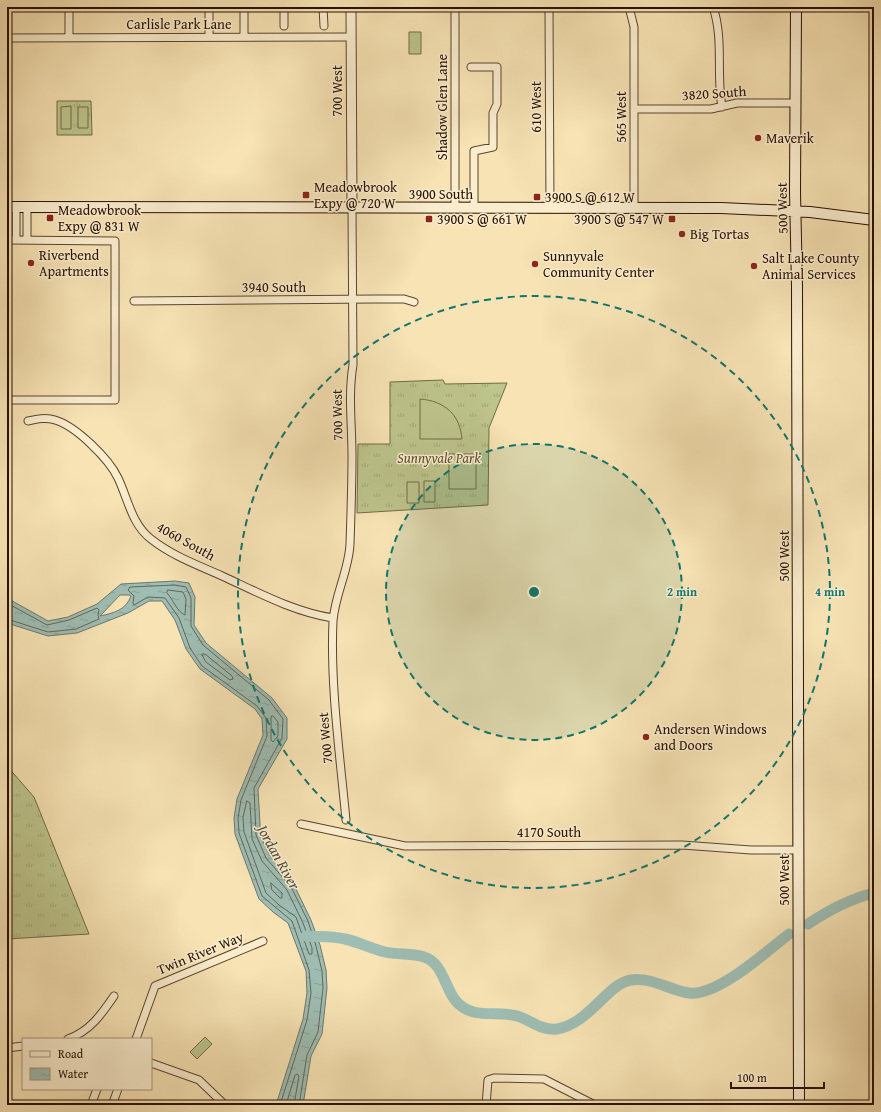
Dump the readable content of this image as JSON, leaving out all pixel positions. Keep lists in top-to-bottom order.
{
  "streets": {
    "main road": ["3900 South", "500 West"],
    "street": [
      "Carlisle Park Lane",
      "700 West",
      "3820 South",
      "Shadow Glen Lane",
      "610 West",
      "565 West",
      "3940 South",
      "4060 South",
      "4170 South",
      "Twin River Way"
    ]
  },
  "crossings": [
    ["Carlisle Park Lane", "700 West"],
    ["700 West", "3900 South"],
    ["700 West", "3940 South"],
    ["700 West", "4060 South"],
    ["3820 South", "565 West"],
    ["3820 South", "500 West"],
    ["Shadow Glen Lane", "3900 South"],
    ["610 West", "3900 South"],
    ["565 West", "3900 South"],
    ["3900 South", "500 West"],
    ["500 West", "4170 South"]
  ],
  "water": ["Jordan River"],
  "parks": ["Sunnyvale Park"],
  "places": {
    "other": [
      "Maverik",
      "Big Tortas",
      "Riverbend Apartments",
      "Sunnyvale Community Center",
      "Salt Lake County Animal Services",
      "Andersen Windows and Doors"
    ],
    "transit": [
      "Meadowbrook Expy @ 720 W",
      "3900 S @ 612 W",
      "Meadowbrook Expy @ 831 W",
      "3900 S @ 661 W",
      "3900 S @ 547 W"
    ]
  },
  "legend": ["Road", "Water"],
  "scale_bar": "100 m",
  "rings": ["2 min", "4 min"]
}
